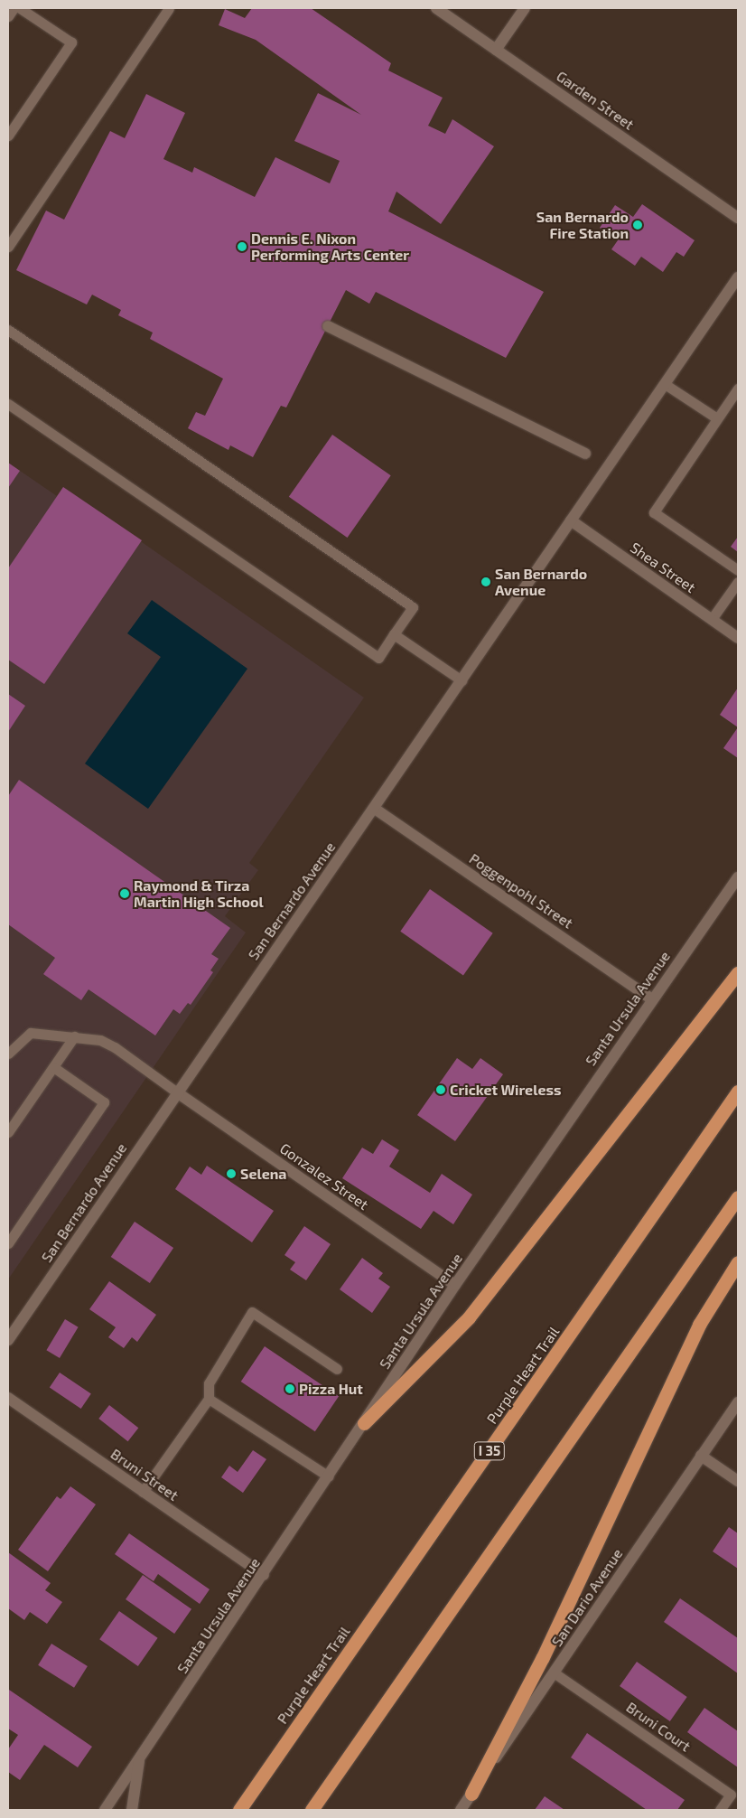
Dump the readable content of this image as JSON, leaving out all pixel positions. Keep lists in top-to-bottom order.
{
  "streets": {
    "highway": ["Purple Heart Trail", "I 35"],
    "main road": [
      "Garden Street",
      "Shea Street",
      "Poggenpohl Street",
      "San Bernardo Avenue",
      "Santa Ursula Avenue",
      "Gonzalez Street",
      "Bruni Street",
      "San Dario Avenue"
    ],
    "lane": ["Bruni Court"]
  },
  "crossings": [
    ["Shea Street", "San Bernardo Avenue"],
    ["Poggenpohl Street", "San Bernardo Avenue"],
    ["Poggenpohl Street", "Santa Ursula Avenue"],
    ["San Bernardo Avenue", "Gonzalez Street"],
    ["Santa Ursula Avenue", "Gonzalez Street"],
    ["Santa Ursula Avenue", "Bruni Street"],
    ["San Dario Avenue", "Bruni Court"]
  ],
  "places": [
    "San Bernardo Fire Station",
    "Dennis E. Nixon Performing Arts Center",
    "San Bernardo Avenue",
    "Raymond & Tirza Martin High School",
    "Cricket Wireless",
    "Selena",
    "Pizza Hut"
  ]
}
